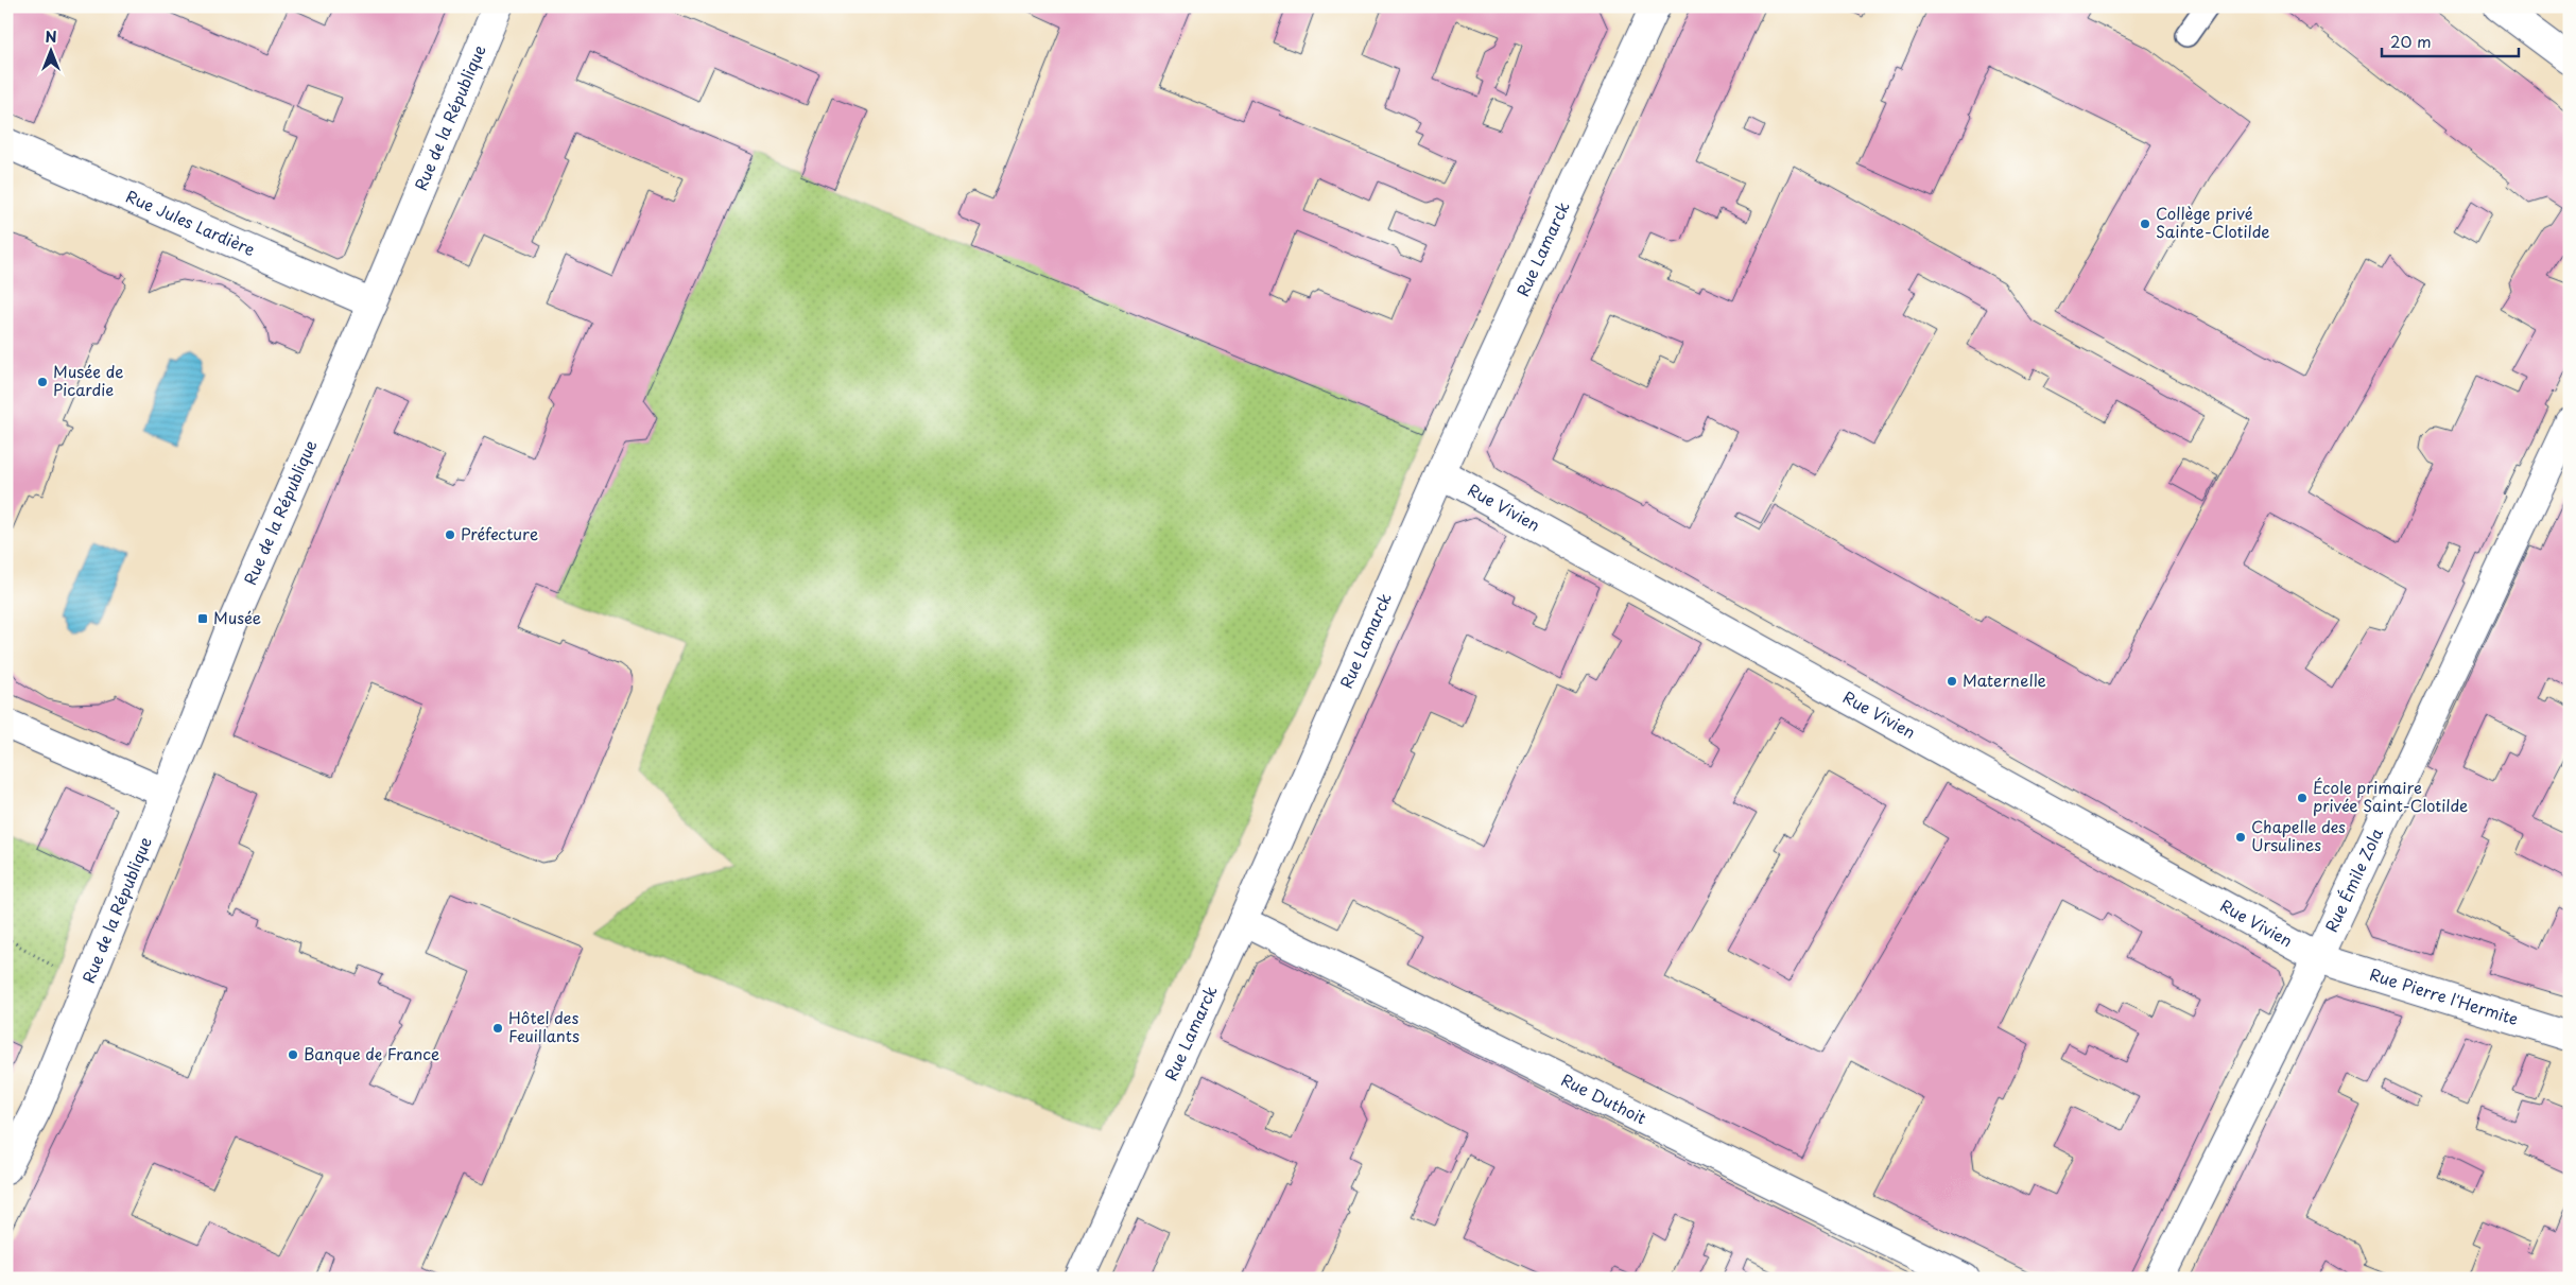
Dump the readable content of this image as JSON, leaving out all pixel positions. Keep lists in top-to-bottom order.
{
  "streets": {
    "street": [
      "Rue de la République",
      "Rue Jules Lardière",
      "Rue Lamarck",
      "Rue Vivien",
      "Rue Émile Zola",
      "Rue Pierre l'Hermite",
      "Rue Duthoit"
    ]
  },
  "crossings": [
    ["Rue de la République", "Rue Jules Lardière"],
    ["Rue Lamarck", "Rue Vivien"],
    ["Rue Lamarck", "Rue Duthoit"],
    ["Rue Vivien", "Rue Émile Zola"],
    ["Rue Vivien", "Rue Pierre l'Hermite"],
    ["Rue Émile Zola", "Rue Pierre l'Hermite"]
  ],
  "places": {
    "other": [
      "Collège privé Sainte-Clotilde",
      "Musée de Picardie",
      "Préfecture",
      "Maternelle",
      "École primaire privée Saint-Clotilde",
      "Chapelle des Ursulines",
      "Hôtel des Feuillants",
      "Banque de France"
    ],
    "transit": ["Musée"]
  },
  "scale_bar": "20 m",
  "north": "top"
}
